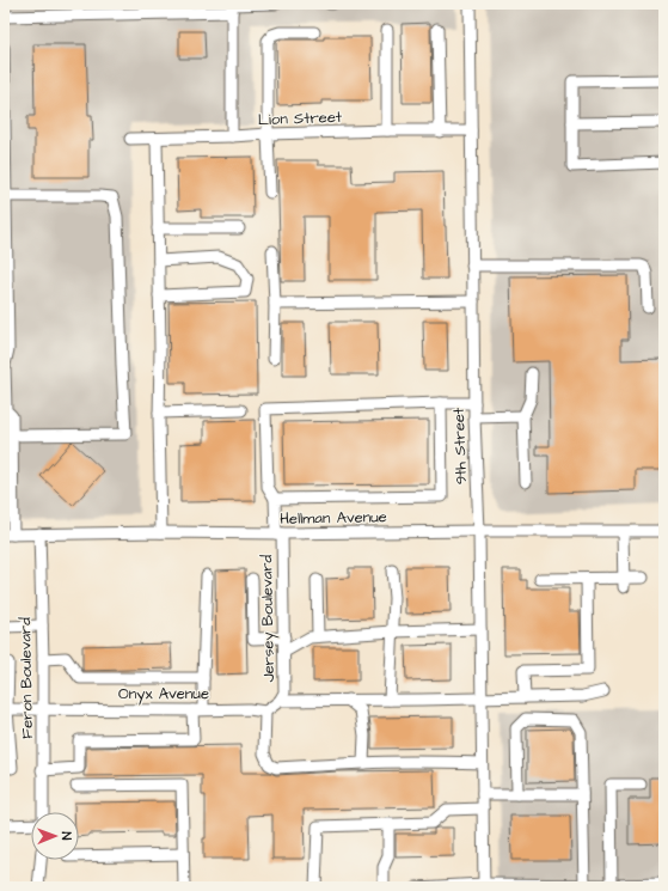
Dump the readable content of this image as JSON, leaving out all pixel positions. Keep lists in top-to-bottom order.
{
  "streets": {
    "street": [
      "Lion Street",
      "9th Street",
      "Hellman Avenue",
      "Jersey Boulevard",
      "Feron Boulevard",
      "Onyx Avenue"
    ]
  },
  "crossings": [
    ["Lion Street", "9th Street"],
    ["9th Street", "Hellman Avenue"],
    ["Hellman Avenue", "Jersey Boulevard"],
    ["Hellman Avenue", "Feron Boulevard"],
    ["Feron Boulevard", "Onyx Avenue"]
  ],
  "north": "right"
}
